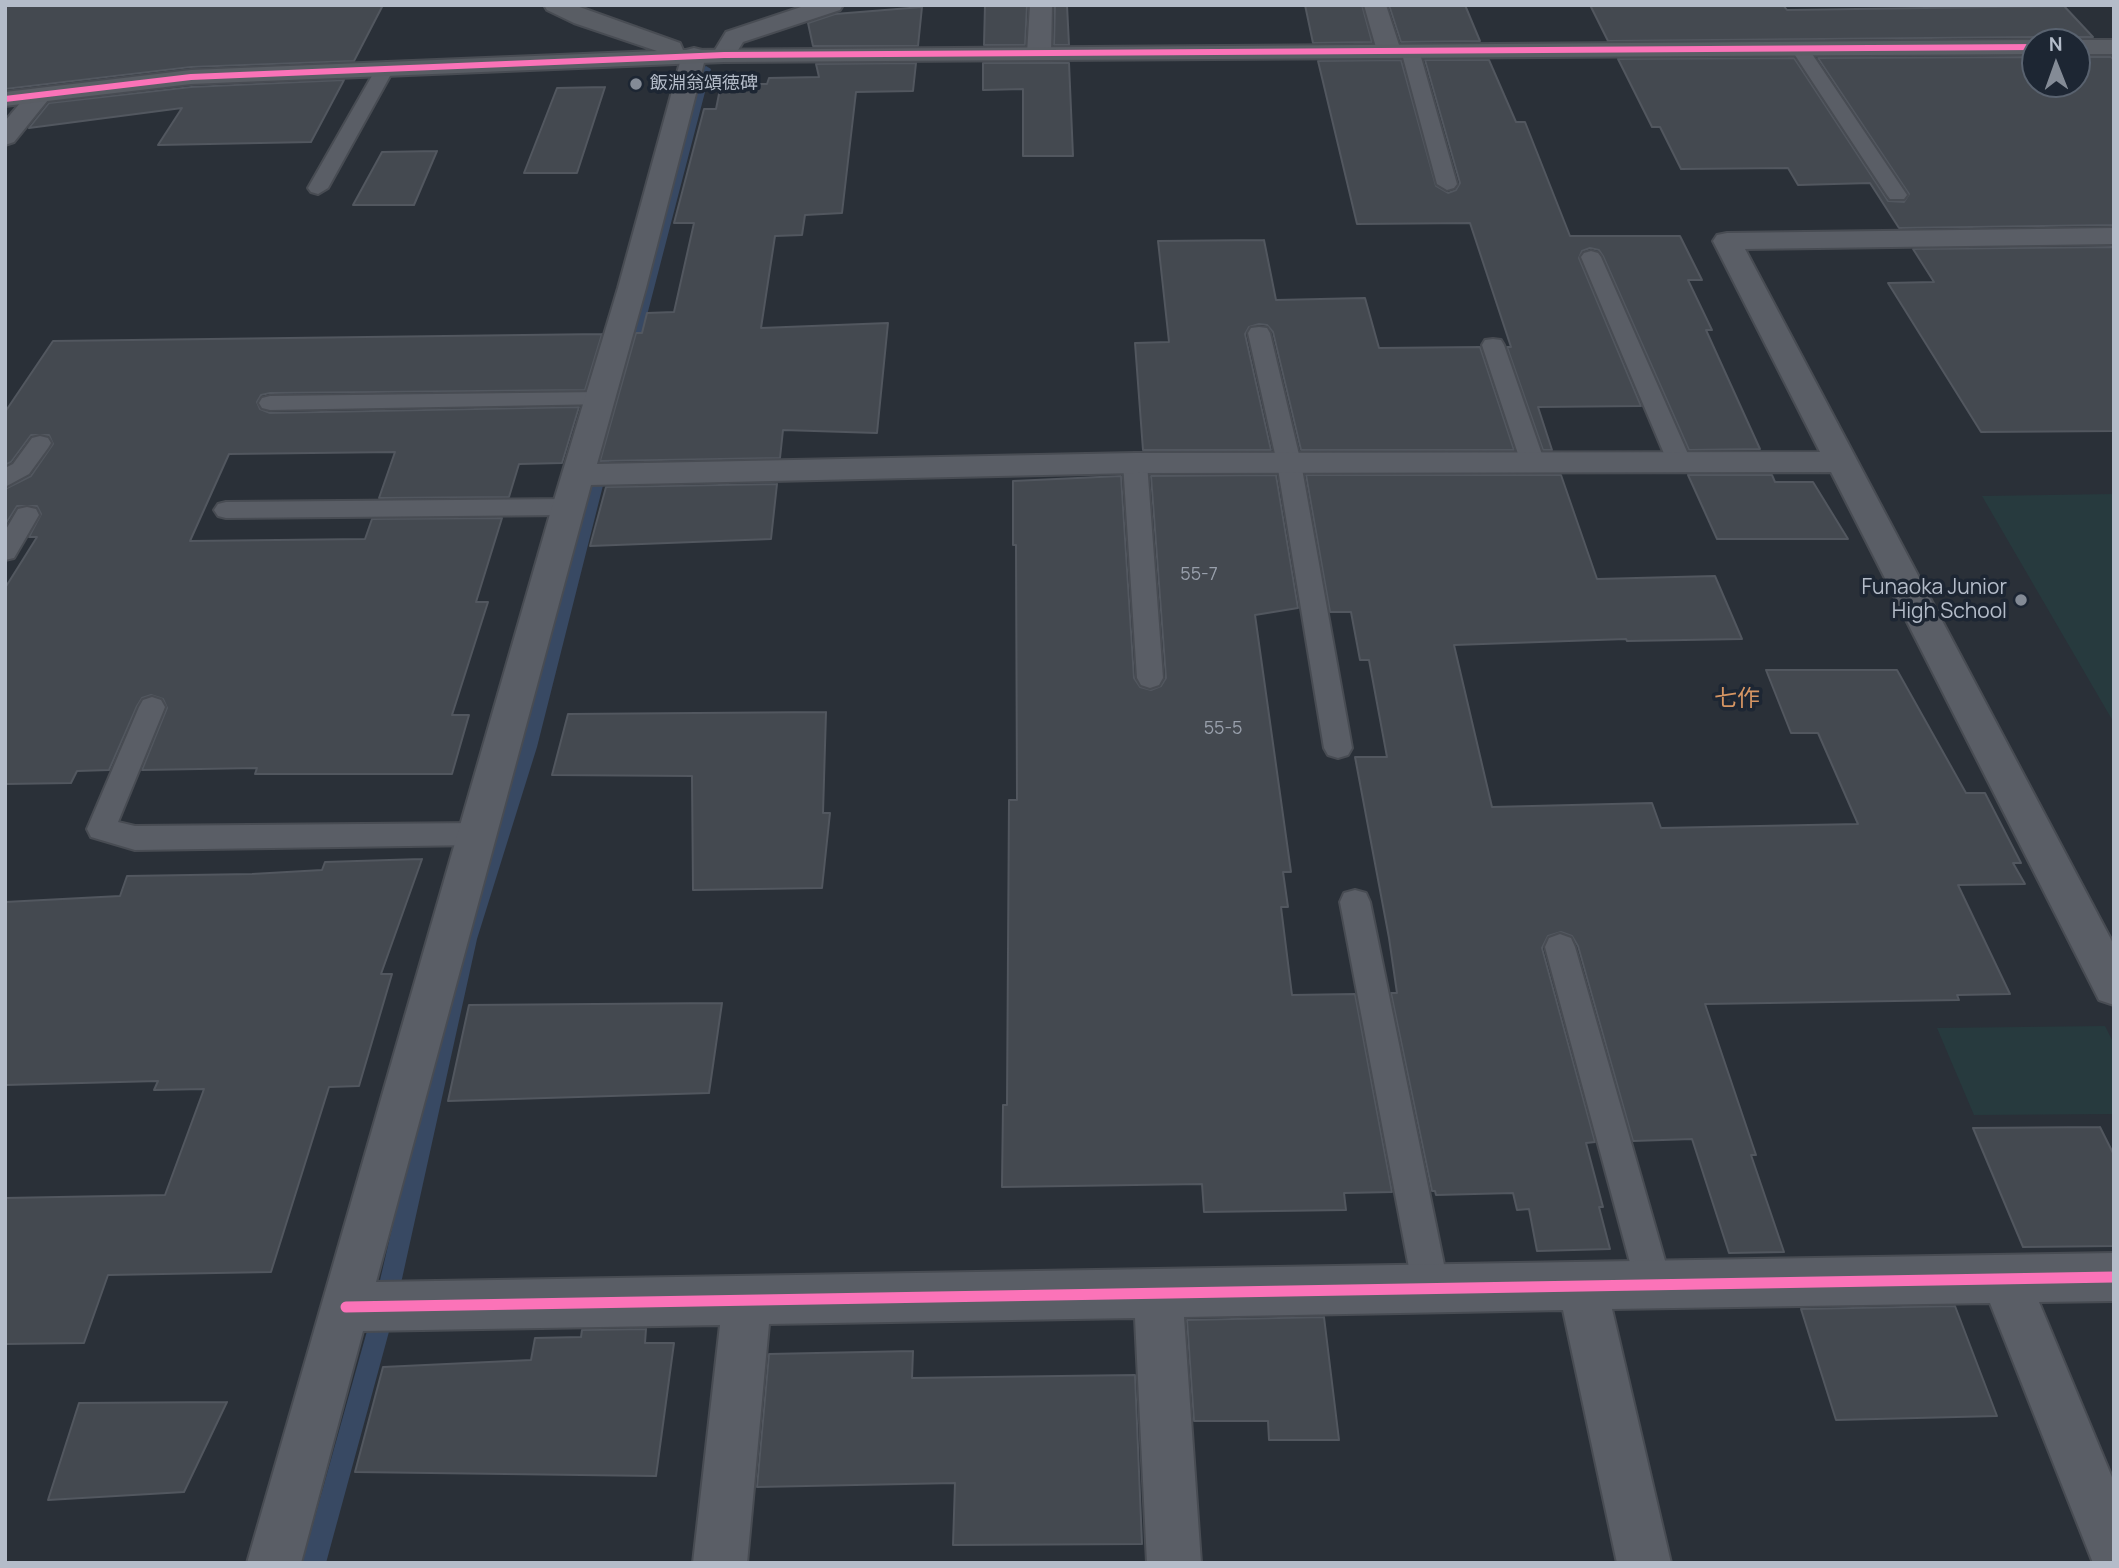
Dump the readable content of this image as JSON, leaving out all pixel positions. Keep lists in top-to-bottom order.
{
  "districts": ["七作"],
  "places": ["飯淵翁頌徳碑", "Funaoka Junior High School"],
  "house_numbers": ["55-7", "55-5"],
  "north": "top"
}
